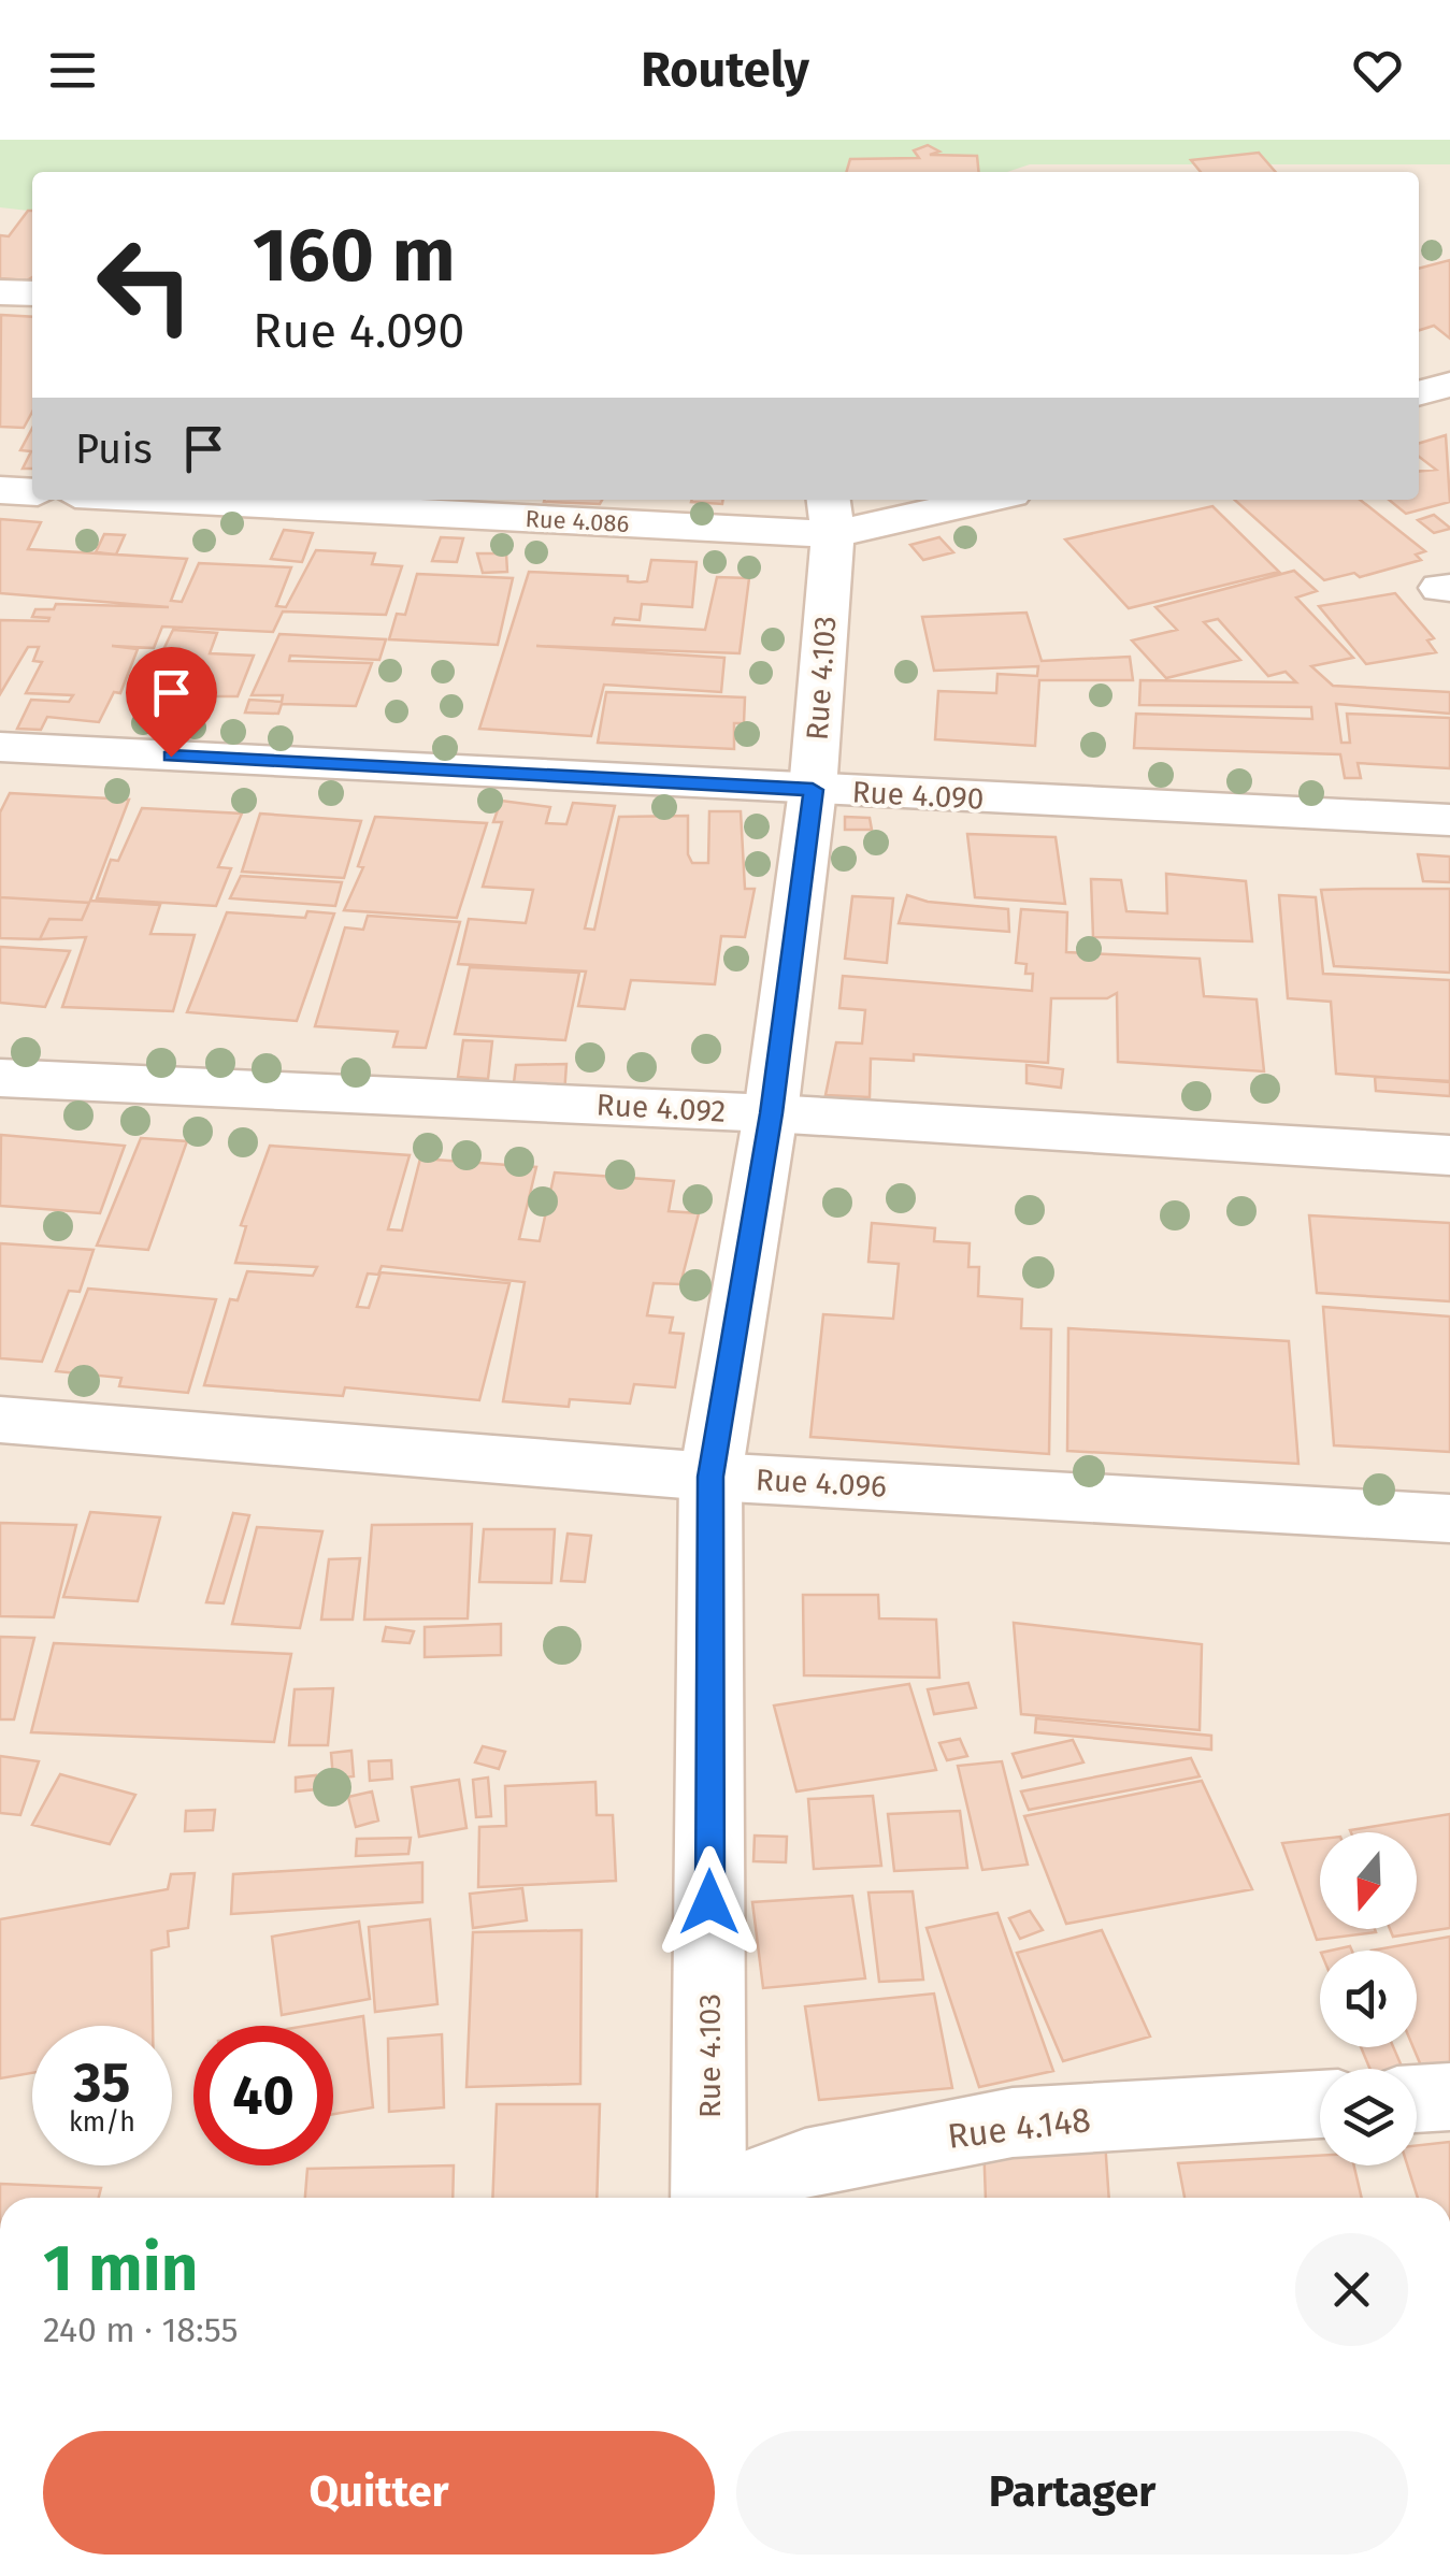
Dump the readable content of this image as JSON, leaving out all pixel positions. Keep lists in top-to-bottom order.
{
  "streets": {
    "street": [
      "Rue 4.086",
      "Rue 4.103",
      "Rue 4.090",
      "Rue 4.092",
      "Rue 4.096",
      "Rue 4.148"
    ]
  },
  "crossings": [
    ["Rue 4.086", "Rue 4.103"],
    ["Rue 4.103", "Rue 4.090"],
    ["Rue 4.103", "Rue 4.092"],
    ["Rue 4.103", "Rue 4.096"]
  ],
  "north": "bottom",
  "page": {
    "header": "Routely",
    "turn": ["160 m", "Rue 4.090"],
    "then": "Puis",
    "speed": "35 km/h",
    "limit": "40",
    "heading": ["1 min", "240 m · 18:55"],
    "buttons": ["Quitter", "Partager"]
  }
}
